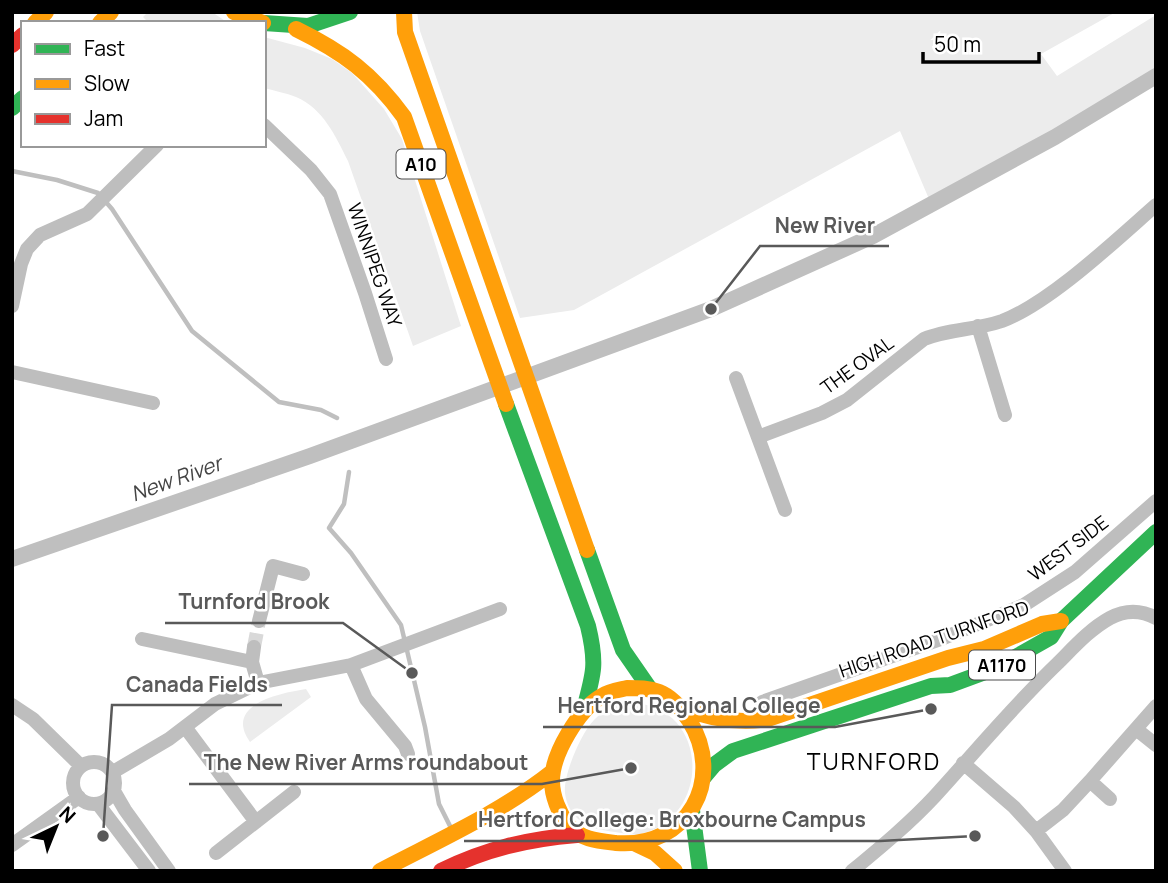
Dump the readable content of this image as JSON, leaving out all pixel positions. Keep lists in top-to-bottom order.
{
  "streets": {
    "main road": ["A10", "HIGH ROAD TURNFORD", "A1170"],
    "street": ["WINNIPEG WAY", "THE OVAL", "WEST SIDE"]
  },
  "crossings": [
    ["A10", "HIGH ROAD TURNFORD"],
    ["HIGH ROAD TURNFORD", "A1170"]
  ],
  "districts": ["TURNFORD"],
  "water": ["New River"],
  "places": [
    "New River",
    "Turnford Brook",
    "Hertford Regional College",
    "The New River Arms roundabout",
    "Canada Fields",
    "Hertford College: Broxbourne Campus"
  ],
  "legend": ["Fast", "Slow", "Jam"],
  "scale_bar": "50 m",
  "north": "top right"
}
